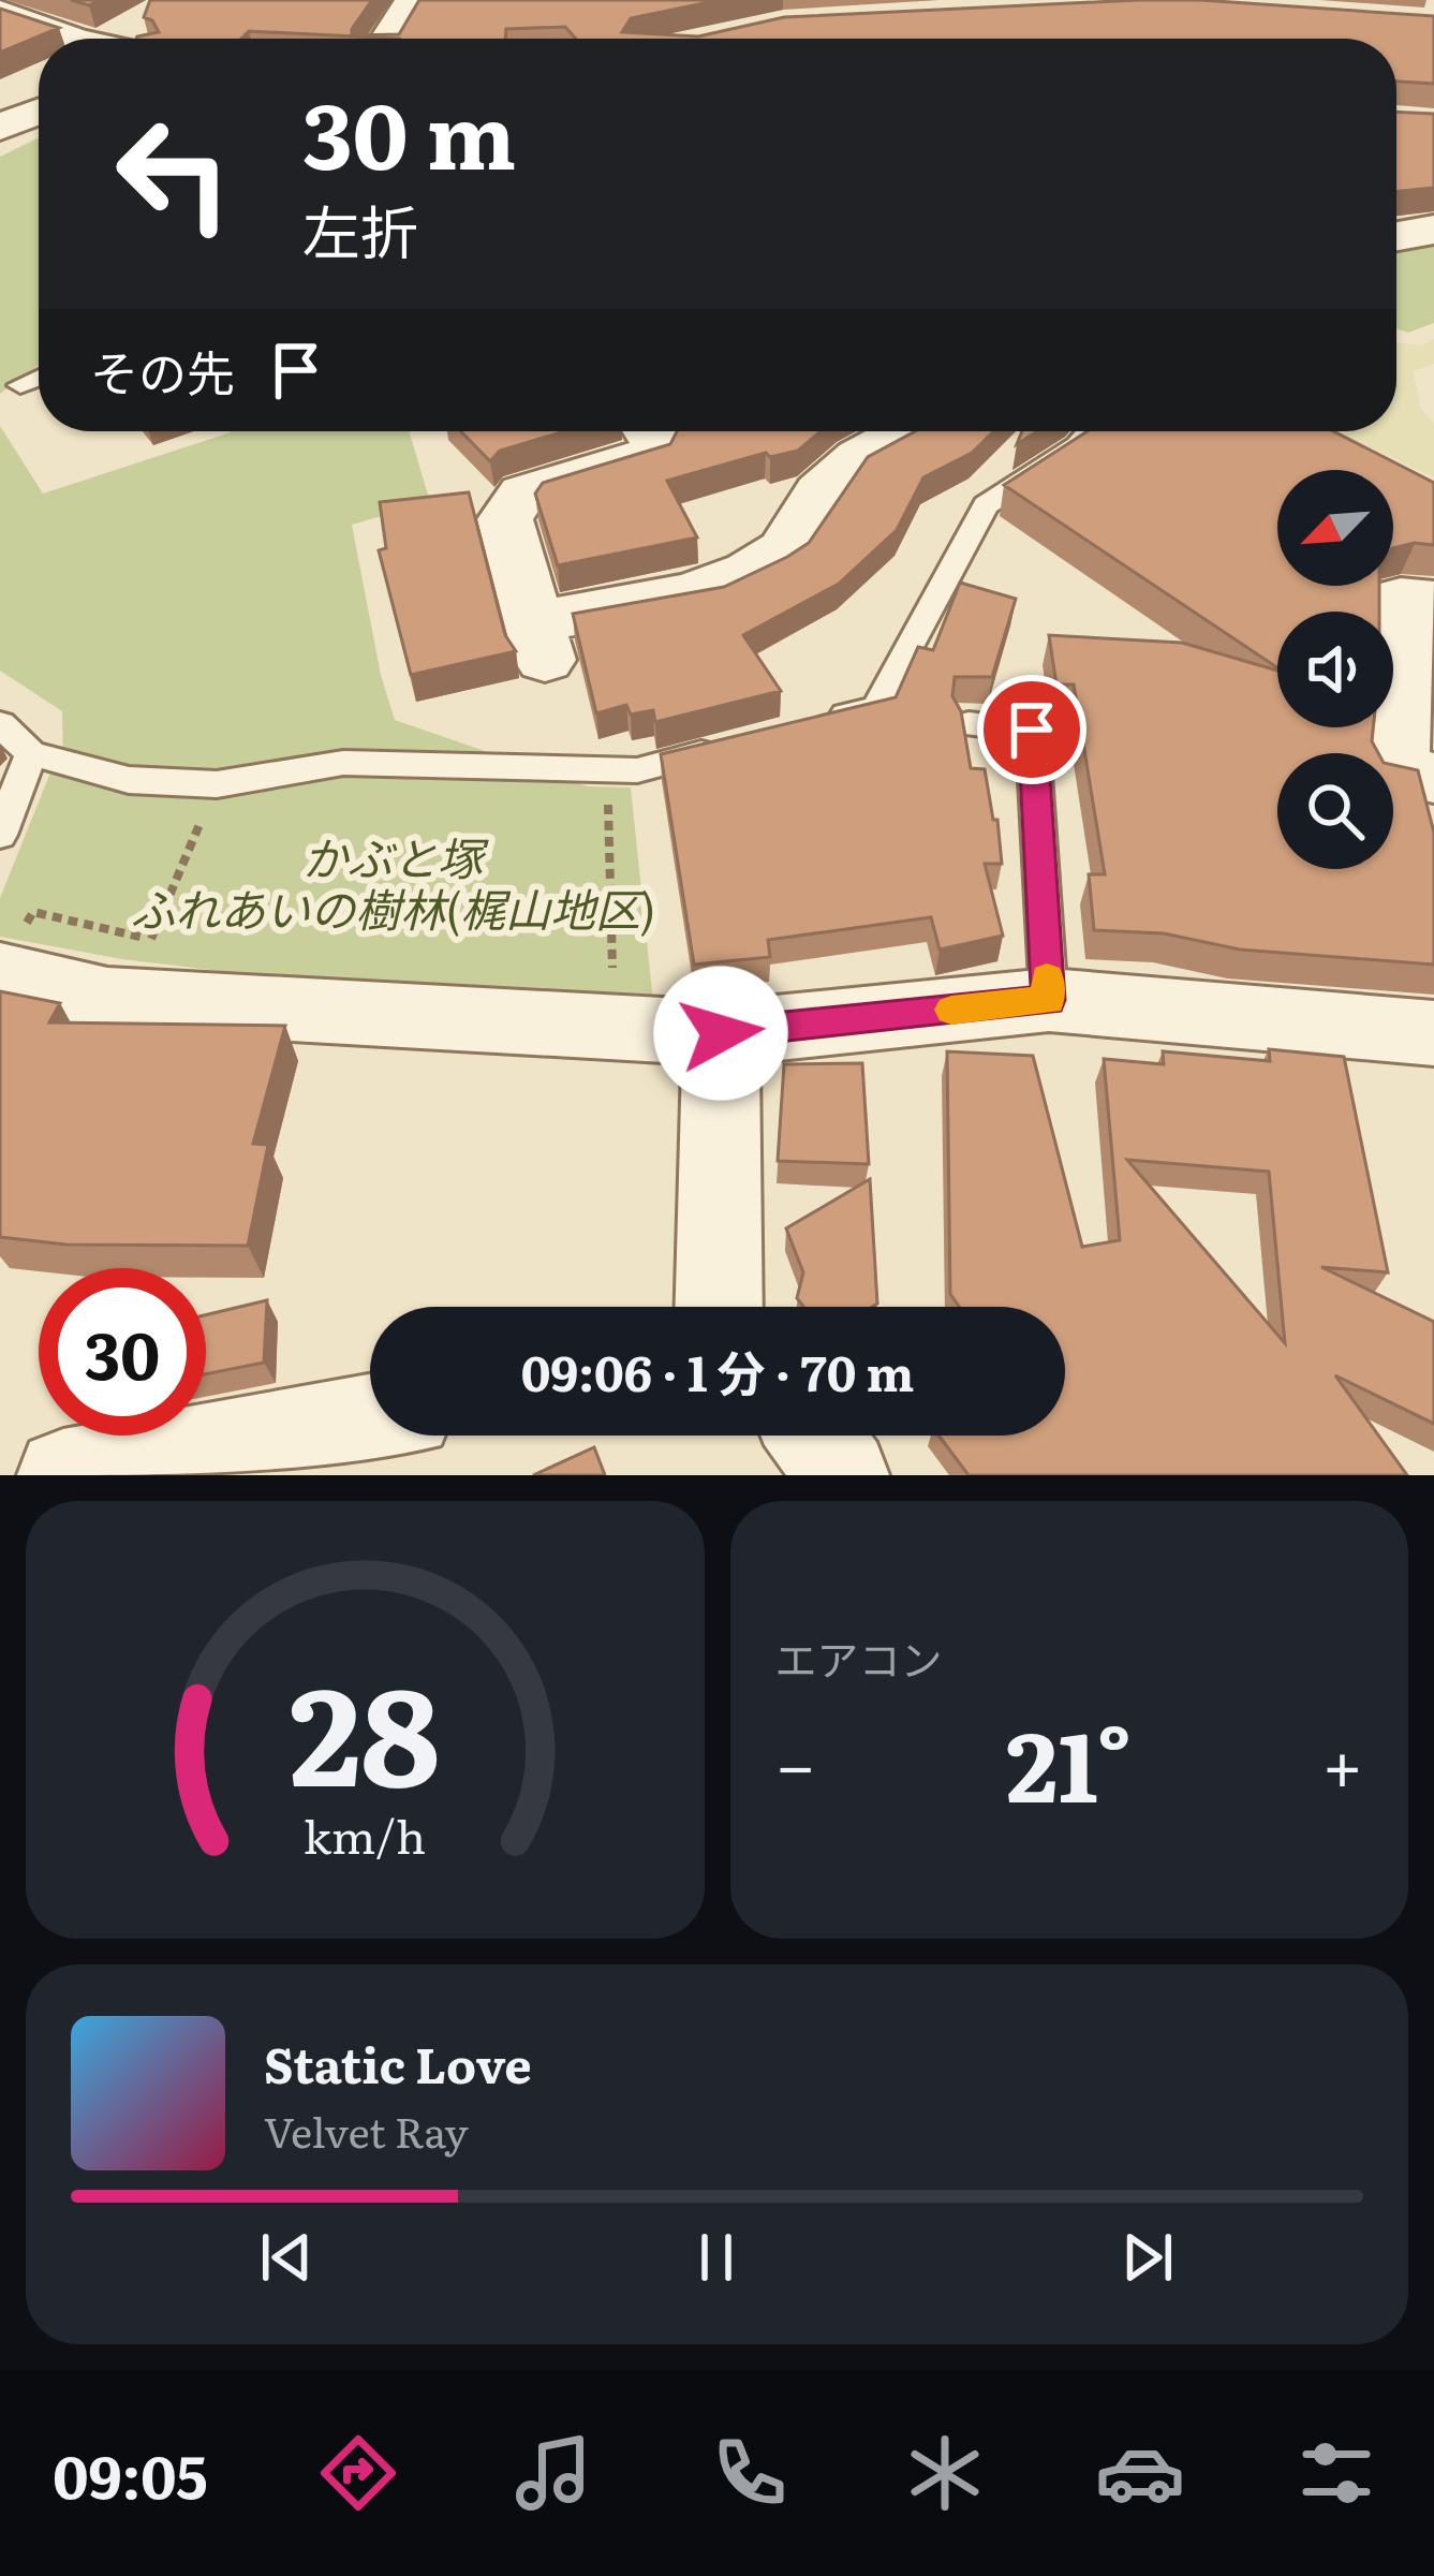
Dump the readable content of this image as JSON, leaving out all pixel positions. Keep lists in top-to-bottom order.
{
  "parks": ["かぶと塚 ふれあいの樹林(梶山地区)"],
  "north": "bottom left",
  "page": {
    "turn": ["30 m", "左折"],
    "then": "その先",
    "limit": "30",
    "trip": "09:06 · 1 分 · 70 m",
    "tile": "エアコン",
    "heat": ["−", "21°", "+"],
    "song": ["Static Love", "Velvet Ray"],
    "tabs": "09:05",
    "gauge": ["28", "km/h"]
  }
}
